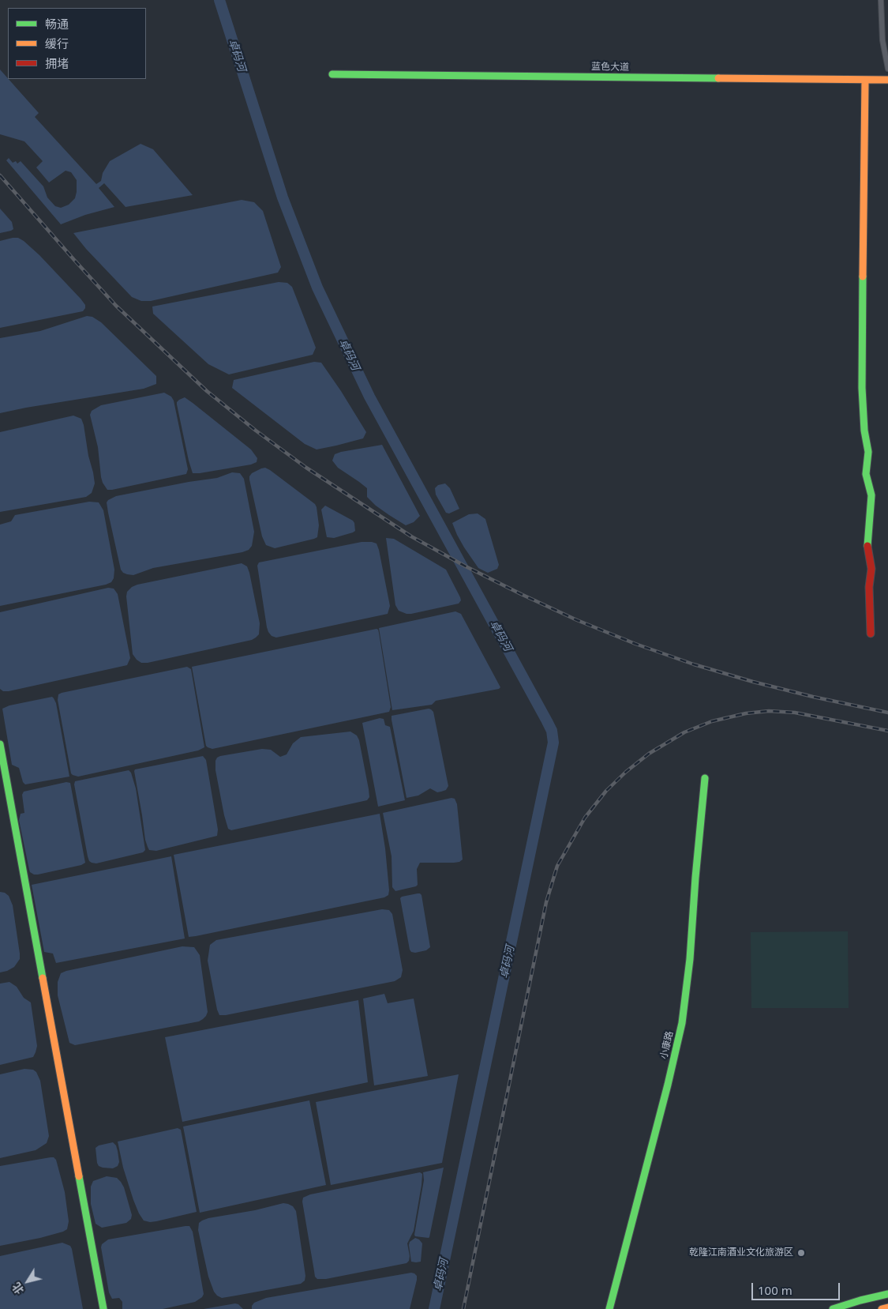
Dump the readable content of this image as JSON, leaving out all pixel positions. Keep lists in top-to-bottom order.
{
  "streets": {
    "street": ["蓝色大道", "小康路"]
  },
  "water": ["卓码河"],
  "places": ["乾隆江南酒业文化旅游区"],
  "legend": ["畅通", "缓行", "拥堵"],
  "scale_bar": "100 m",
  "north": "bottom left"
}
